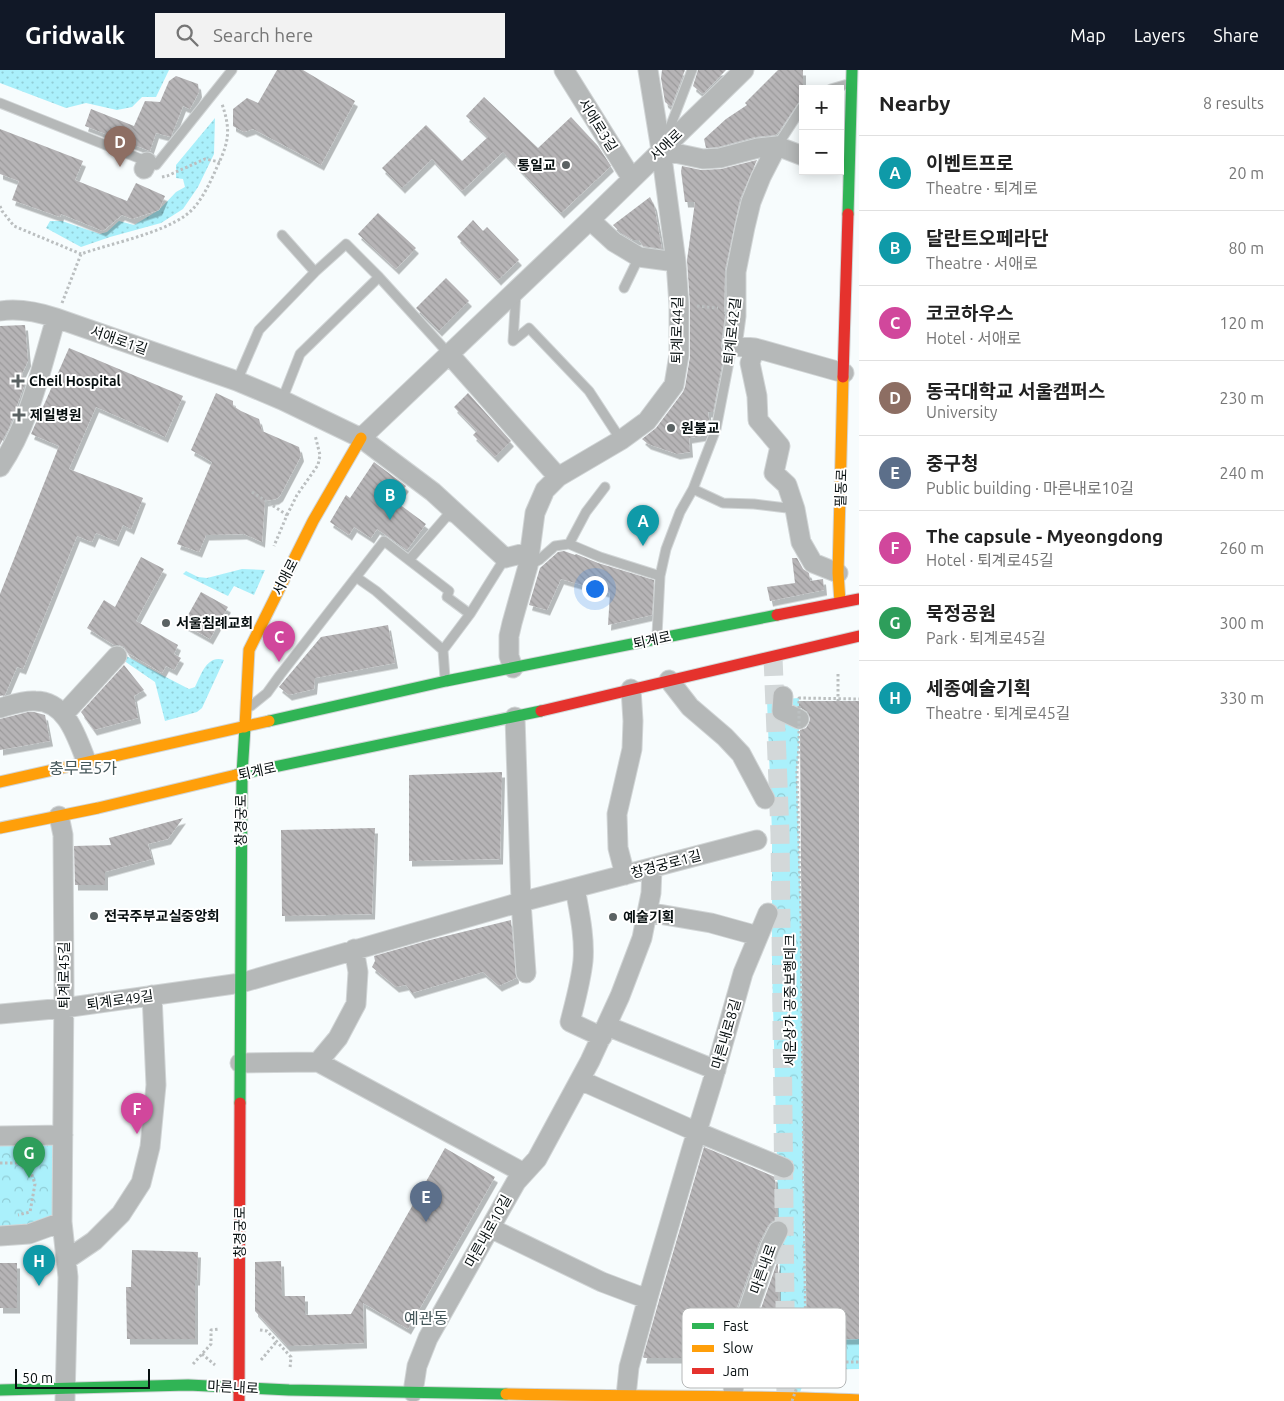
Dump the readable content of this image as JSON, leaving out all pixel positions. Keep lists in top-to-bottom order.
{
  "streets": {
    "main road": [
      "서애로",
      "필동로",
      "퇴계로",
      "창경궁로",
      "마른내로"
    ],
    "street": [
      "서애로3길",
      "퇴계로44길",
      "퇴계로42길",
      "서애로1길",
      "창경궁로1길",
      "퇴계로45길",
      "퇴계로49길",
      "마른내로8길",
      "마른내로10길"
    ],
    "path": ["세운상가 공중보행데크"]
  },
  "crossings": [
    ["서애로3길", "서애로"],
    ["서애로", "퇴계로44길"],
    ["서애로", "서애로1길"],
    ["서애로", "퇴계로"],
    ["서애로", "창경궁로"],
    ["퇴계로44길", "퇴계로"],
    ["퇴계로42길", "퇴계로"],
    ["필동로", "퇴계로"],
    ["퇴계로", "창경궁로"],
    ["퇴계로", "퇴계로45길"],
    ["창경궁로", "창경궁로1길"],
    ["창경궁로", "퇴계로49길"],
    ["창경궁로", "마른내로"],
    ["창경궁로1길", "퇴계로49길"],
    ["창경궁로1길", "마른내로10길"],
    ["퇴계로45길", "퇴계로49길"],
    ["퇴계로45길", "마른내로"],
    ["마른내로8길", "마른내로"],
    ["마른내로10길", "마른내로"]
  ],
  "districts": ["충무로5가", "예관동"],
  "places": {
    "other": [
      "통일교",
      "원불교",
      "서울침례교회",
      "전국주부교실중앙회",
      "예술기획"
    ],
    "health": ["Cheil Hospital", "제일병원"]
  },
  "legend": ["Fast", "Slow", "Jam"],
  "scale_bar": "50 m",
  "page": {
    "header": "Gridwalk",
    "search": "Search here",
    "nav": ["Map", "Layers", "Share"],
    "heading": ["Nearby", "8 results"],
    "map_buttons": ["+", "−"],
    "pins": [
      "D",
      "B",
      "A",
      "C",
      "F",
      "G",
      "E",
      "H"
    ],
    "list": [
      {
        "mark": "A",
        "name": "이벤트프로",
        "note": "Theatre · 퇴계로",
        "value": "20 m"
      },
      {
        "mark": "B",
        "name": "달란트오페라단",
        "note": "Theatre · 서애로",
        "value": "80 m"
      },
      {
        "mark": "C",
        "name": "코코하우스",
        "note": "Hotel · 서애로",
        "value": "120 m"
      },
      {
        "mark": "D",
        "name": "동국대학교 서울캠퍼스",
        "note": "University",
        "value": "230 m"
      },
      {
        "mark": "E",
        "name": "중구청",
        "note": "Public building · 마른내로10길",
        "value": "240 m"
      },
      {
        "mark": "F",
        "name": "The capsule - Myeongdong",
        "note": "Hotel · 퇴계로45길",
        "value": "260 m"
      },
      {
        "mark": "G",
        "name": "묵정공원",
        "note": "Park · 퇴계로45길",
        "value": "300 m"
      },
      {
        "mark": "H",
        "name": "세종예술기획",
        "note": "Theatre · 퇴계로45길",
        "value": "330 m"
      }
    ],
    "scale": "50 m"
  }
}
